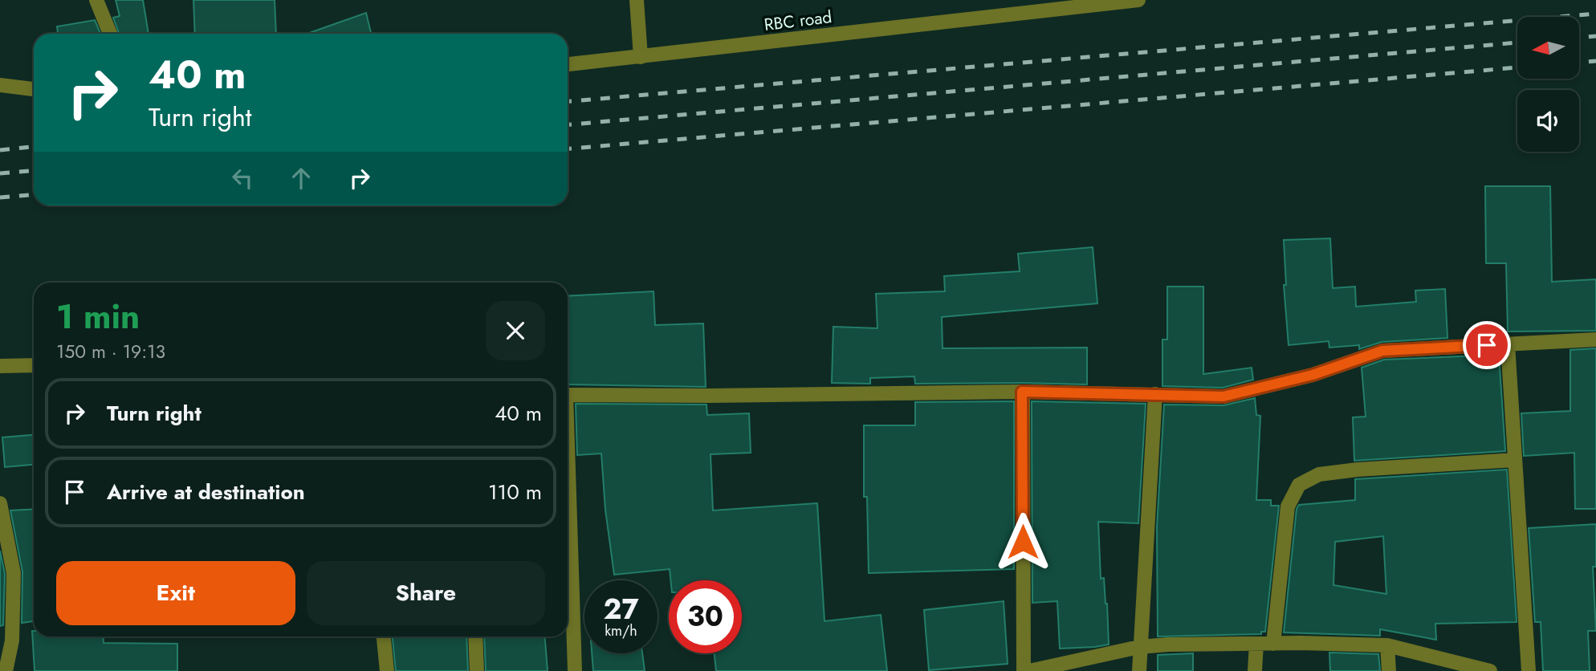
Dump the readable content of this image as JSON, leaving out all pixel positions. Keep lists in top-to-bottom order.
{
  "streets": {
    "street": ["RBC road"]
  },
  "north": "left",
  "page": {
    "turn": ["40 m", "Turn right"],
    "heading": ["1 min", "150 m · 19:13"],
    "list": [
      {
        "name": "Turn right",
        "value": "40 m"
      },
      {
        "name": "Arrive at destination",
        "value": "110 m"
      }
    ],
    "buttons": ["Exit", "Share"],
    "speed": "27 km/h",
    "limit": "30"
  }
}
